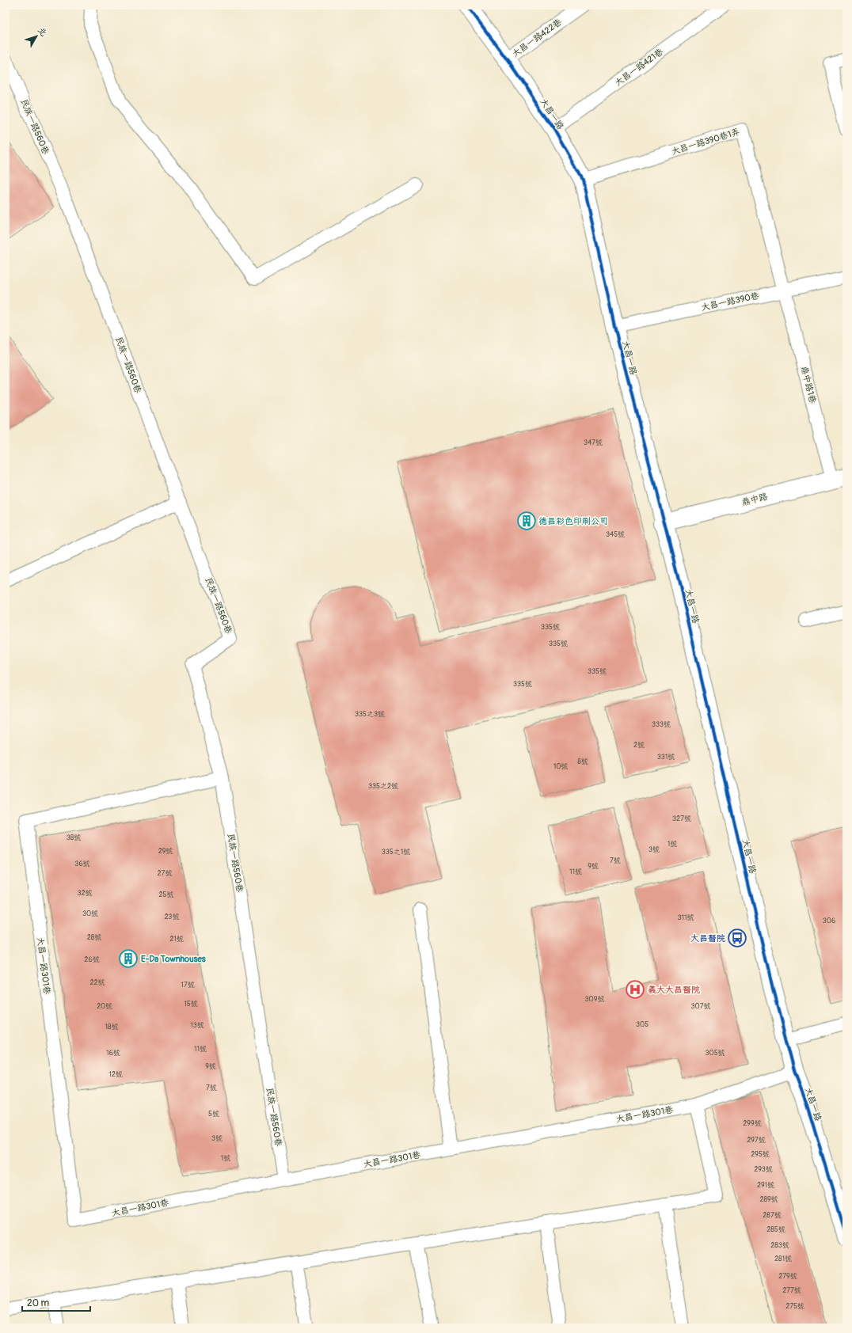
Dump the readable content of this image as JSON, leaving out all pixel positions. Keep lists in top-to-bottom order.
{
  "streets": {
    "street": ["大昌一路", "鼎中路"],
    "lane": [
      "大昌一路422巷",
      "大昌一路421巷",
      "民族一路560巷",
      "大昌一路390巷1弄",
      "大昌一路390巷",
      "鼎中路1巷",
      "大昌一路301巷"
    ]
  },
  "crossings": [
    ["大昌一路422巷", "大昌一路"],
    ["大昌一路421巷", "大昌一路"],
    ["大昌一路", "大昌一路390巷1弄"],
    ["大昌一路", "大昌一路390巷"],
    ["大昌一路", "鼎中路"],
    ["大昌一路", "大昌一路301巷"],
    ["民族一路560巷", "大昌一路301巷"],
    ["大昌一路390巷1弄", "大昌一路390巷"],
    ["大昌一路390巷1弄", "鼎中路1巷"],
    ["大昌一路390巷", "鼎中路1巷"],
    ["鼎中路1巷", "鼎中路"]
  ],
  "places": {
    "building": ["德昌彩色印刷公司", "E-Da Townhouses"],
    "bus stop": ["大昌醫院"],
    "hospital": ["義大大昌醫院"]
  },
  "house_numbers": [
    "347號",
    "345號",
    "335號",
    "335號",
    "335號",
    "335號",
    "335之3號",
    "333號",
    "2號",
    "331號",
    "8號",
    "10號",
    "335之2號",
    "327號",
    "38號",
    "1號",
    "3號",
    "29號",
    "335之1號",
    "7號",
    "36號",
    "9號",
    "11號",
    "27號",
    "32號",
    "25號",
    "30號",
    "23號",
    "311號",
    "306",
    "28號",
    "21號",
    "26號",
    "22號",
    "17號",
    "309號",
    "15號",
    "20號",
    "307號",
    "305",
    "13號",
    "18號",
    "11號",
    "16號",
    "305號",
    "9號",
    "12號",
    "7號",
    "5號",
    "299號",
    "3號",
    "297號",
    "295號",
    "1號",
    "293號",
    "291號",
    "289號",
    "287號",
    "285號",
    "283號",
    "281號",
    "279號",
    "277號",
    "275號"
  ],
  "scale_bar": "20 m",
  "north": "top right"
}
